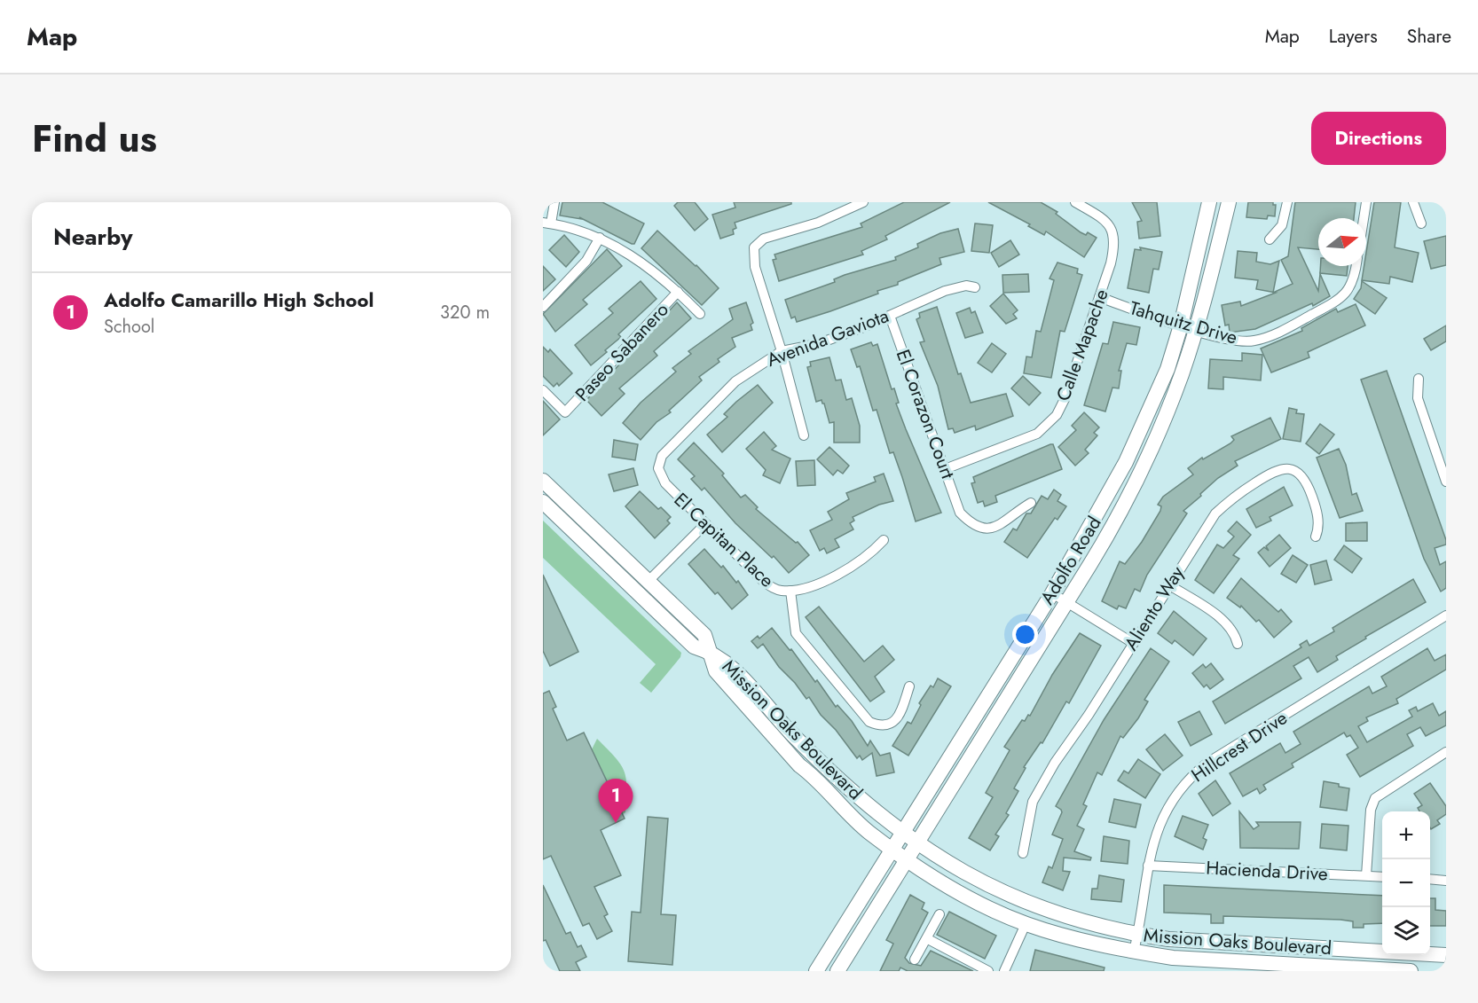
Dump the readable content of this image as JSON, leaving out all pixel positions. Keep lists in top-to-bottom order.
{
  "streets": {
    "main road": ["Adolfo Road", "Mission Oaks Boulevard"],
    "street": [
      "Tahquitz Drive",
      "Avenida Gaviota",
      "Calle Mapache",
      "Paseo Sabanero",
      "El Corazon Court",
      "El Capitan Place",
      "Aliento Way",
      "Hillcrest Drive",
      "Hacienda Drive"
    ]
  },
  "crossings": [
    ["Tahquitz Drive", "Calle Mapache"],
    ["Tahquitz Drive", "Adolfo Road"],
    ["Avenida Gaviota", "El Corazon Court"],
    ["Avenida Gaviota", "El Capitan Place"],
    ["Calle Mapache", "El Corazon Court"],
    ["Adolfo Road", "Mission Oaks Boulevard"],
    ["Mission Oaks Boulevard", "Hillcrest Drive"],
    ["Hillcrest Drive", "Hacienda Drive"]
  ],
  "north": "right",
  "page": {
    "header": "Map",
    "nav": ["Map", "Layers", "Share"],
    "title": "Find us",
    "buttons": "Directions",
    "heading": "Nearby",
    "list": [
      {
        "mark": "1",
        "name": "Adolfo Camarillo High School",
        "note": "School",
        "value": "320 m"
      }
    ],
    "pins": "1",
    "map_buttons": ["+", "−"]
  }
}
